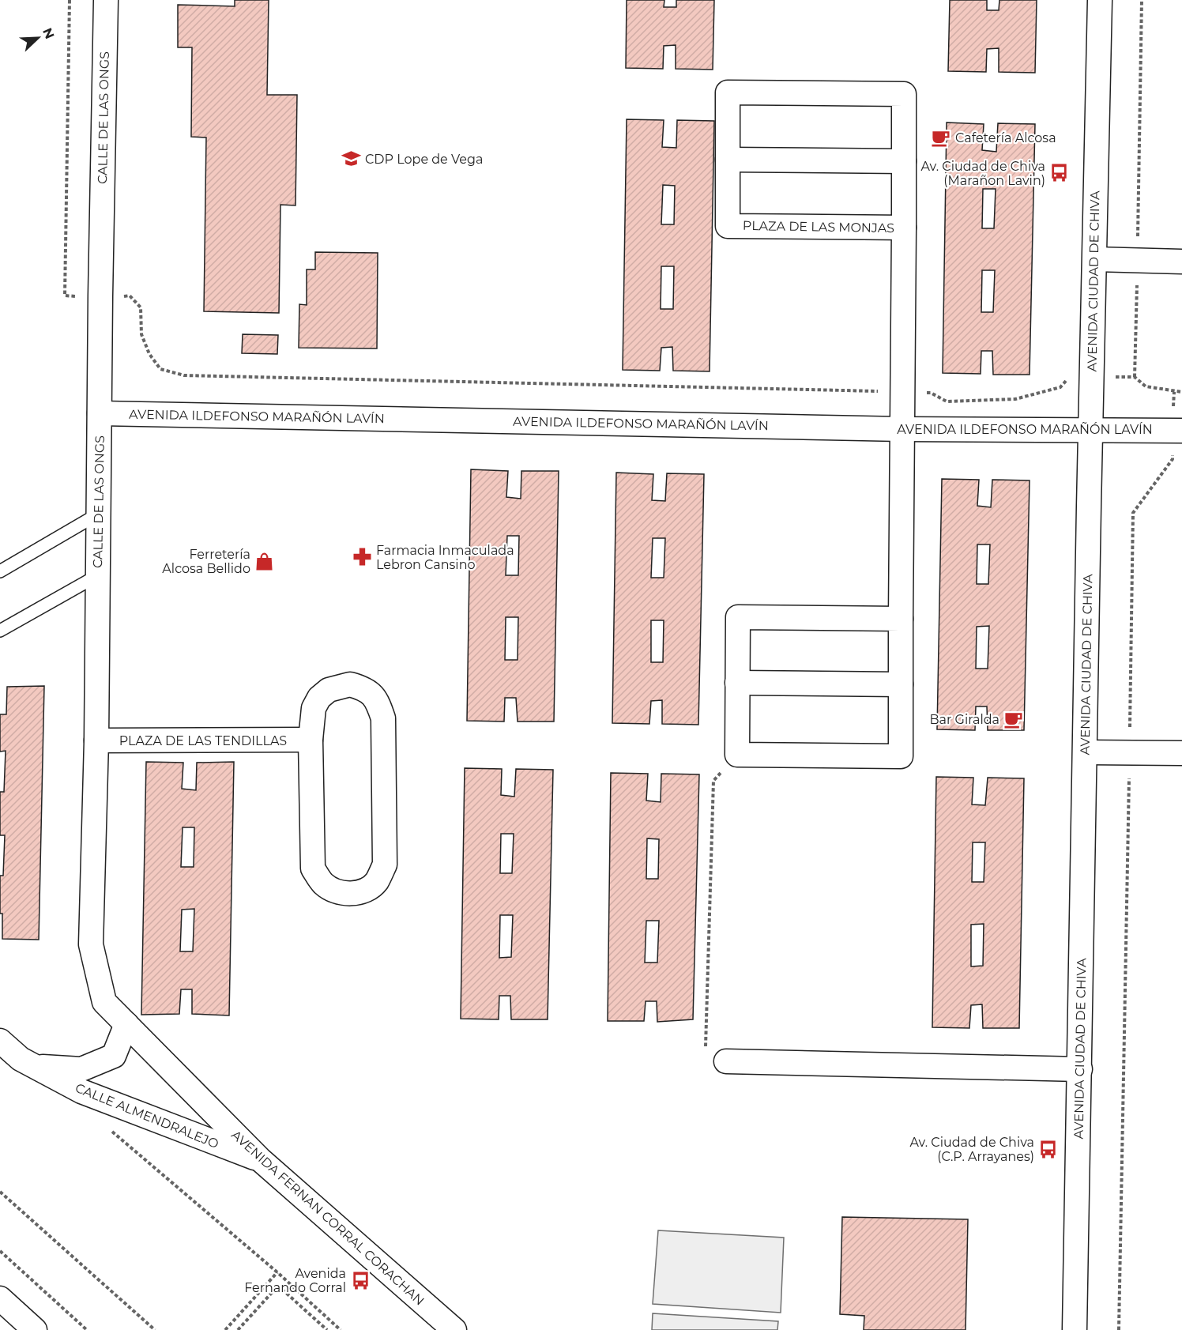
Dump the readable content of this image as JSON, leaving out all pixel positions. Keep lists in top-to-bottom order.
{
  "streets": {
    "street": [
      "CALLE DE LAS ONGS",
      "PLAZA DE LAS MONJAS",
      "AVENIDA CIUDAD DE CHIVA",
      "AVENIDA ILDEFONSO MARAÑÓN LAVÍN",
      "PLAZA DE LAS TENDILLAS",
      "CALLE ALMENDRALEJO",
      "AVENIDA FERNAN CORRAL CORACHAN"
    ]
  },
  "crossings": [
    ["CALLE DE LAS ONGS", "AVENIDA ILDEFONSO MARAÑÓN LAVÍN"],
    ["CALLE DE LAS ONGS", "PLAZA DE LAS TENDILLAS"],
    ["CALLE DE LAS ONGS", "AVENIDA FERNAN CORRAL CORACHAN"],
    ["AVENIDA CIUDAD DE CHIVA", "AVENIDA ILDEFONSO MARAÑÓN LAVÍN"],
    ["CALLE ALMENDRALEJO", "AVENIDA FERNAN CORRAL CORACHAN"]
  ],
  "places": {
    "cafe": ["Cafetería Alcosa", "Bar Giralda"],
    "school or university": ["CDP Lope de Vega"],
    "bus stop": ["Av. Ciudad de Chiva (Marañon Lavin)", "Av. Ciudad de Chiva (C.P. Arrayanes)", "Avenida Fernando Corral"],
    "pharmacy": ["Farmacia Inmaculada Lebron Cansino"],
    "shop": ["Ferretería Alcosa Bellido"]
  },
  "north": "top right"
}
